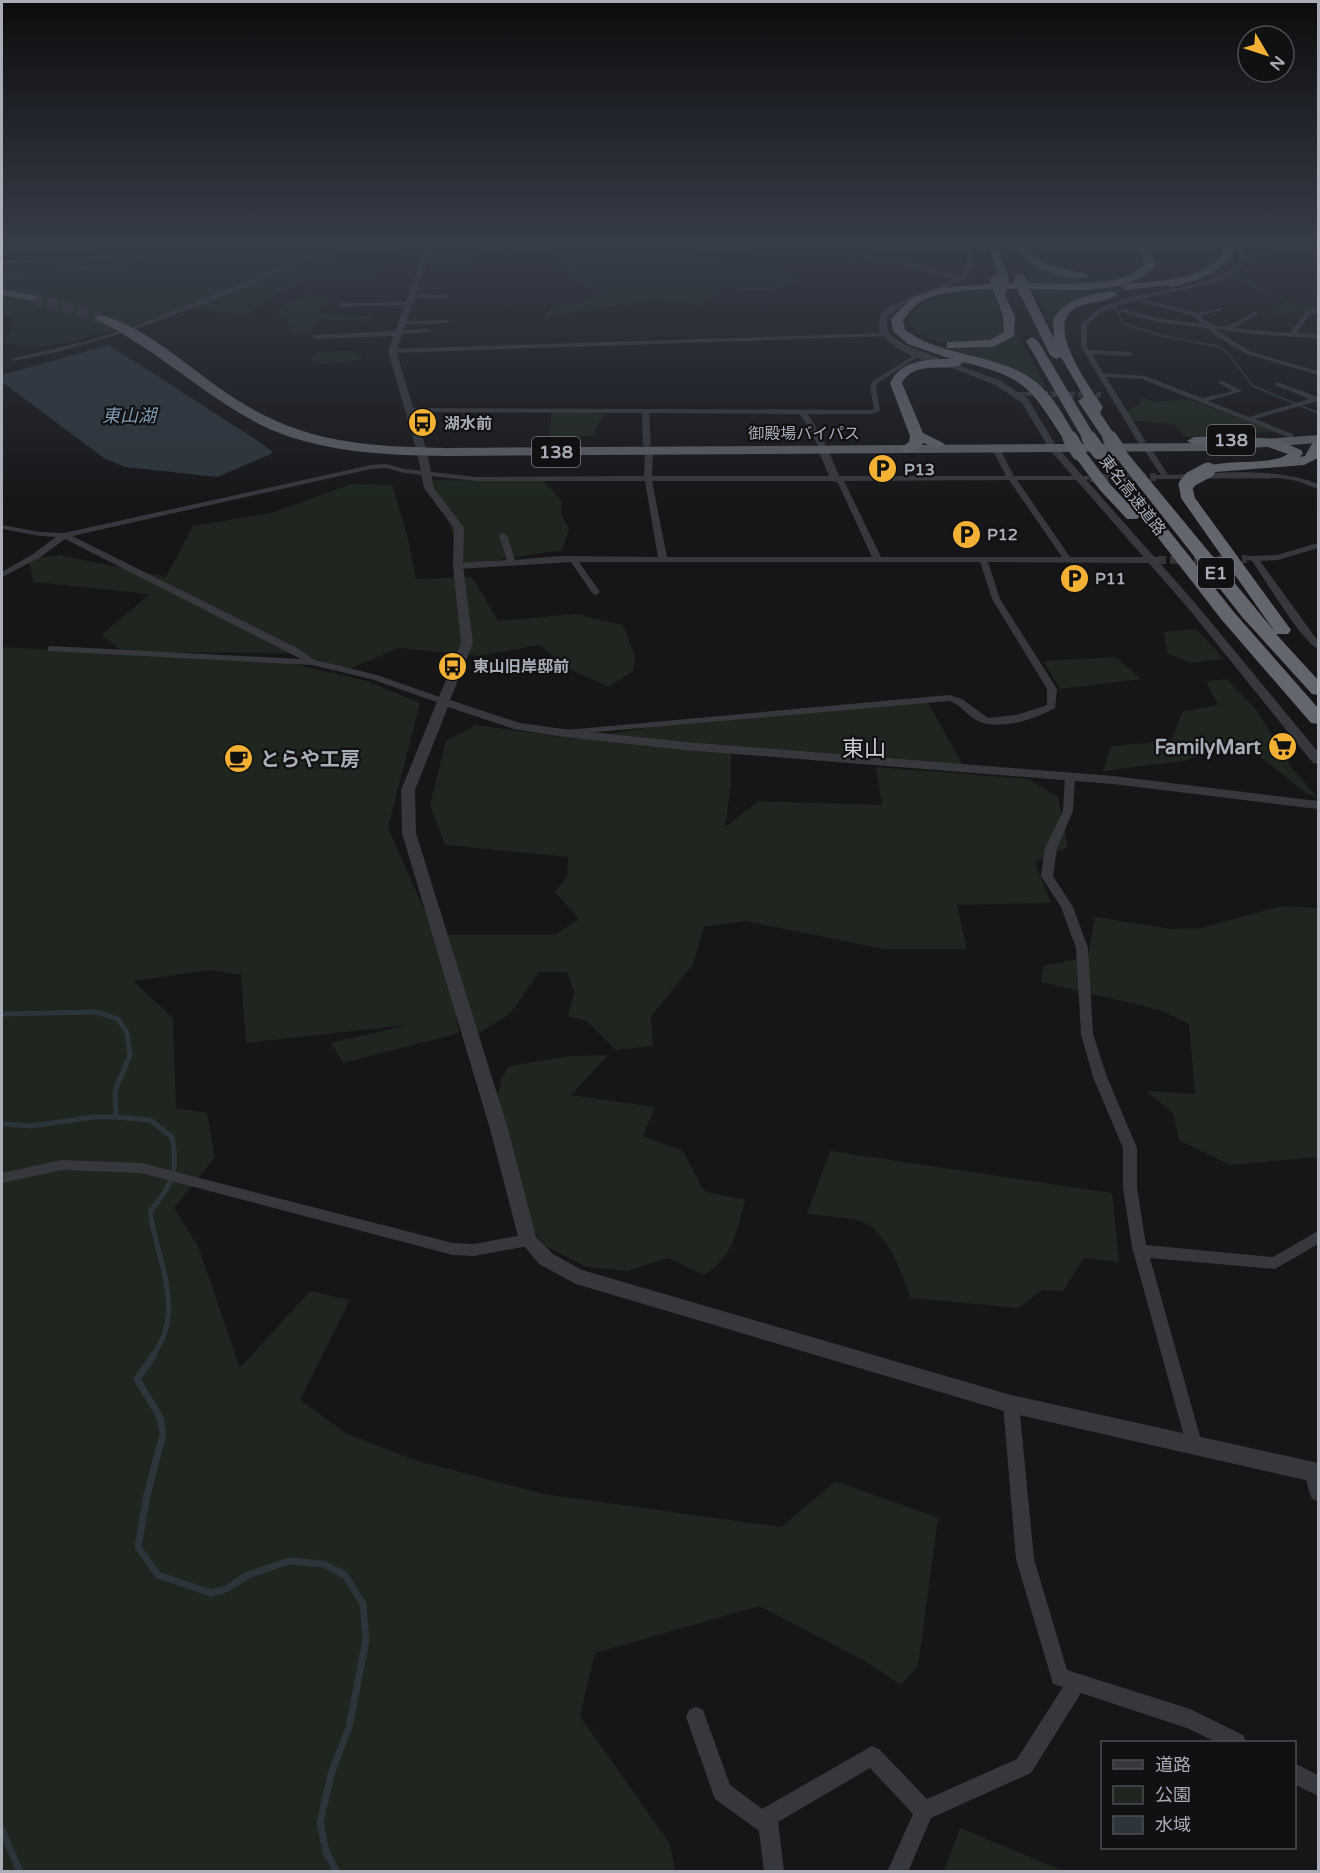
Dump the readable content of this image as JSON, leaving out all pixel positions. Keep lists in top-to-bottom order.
{
  "streets": {
    "highway": [
      "御殿場バイパス",
      "138",
      "東名高速道路",
      "E1"
    ]
  },
  "districts": ["東山"],
  "water": ["東山湖"],
  "places": {
    "bus stop": ["湖水前", "東山旧岸邸前"],
    "parking": ["P13", "P12", "P11"],
    "supermarket": ["FamilyMart"],
    "cafe": ["とらや工房"]
  },
  "legend": ["道路", "公園", "水域"],
  "north": "bottom right"
}
